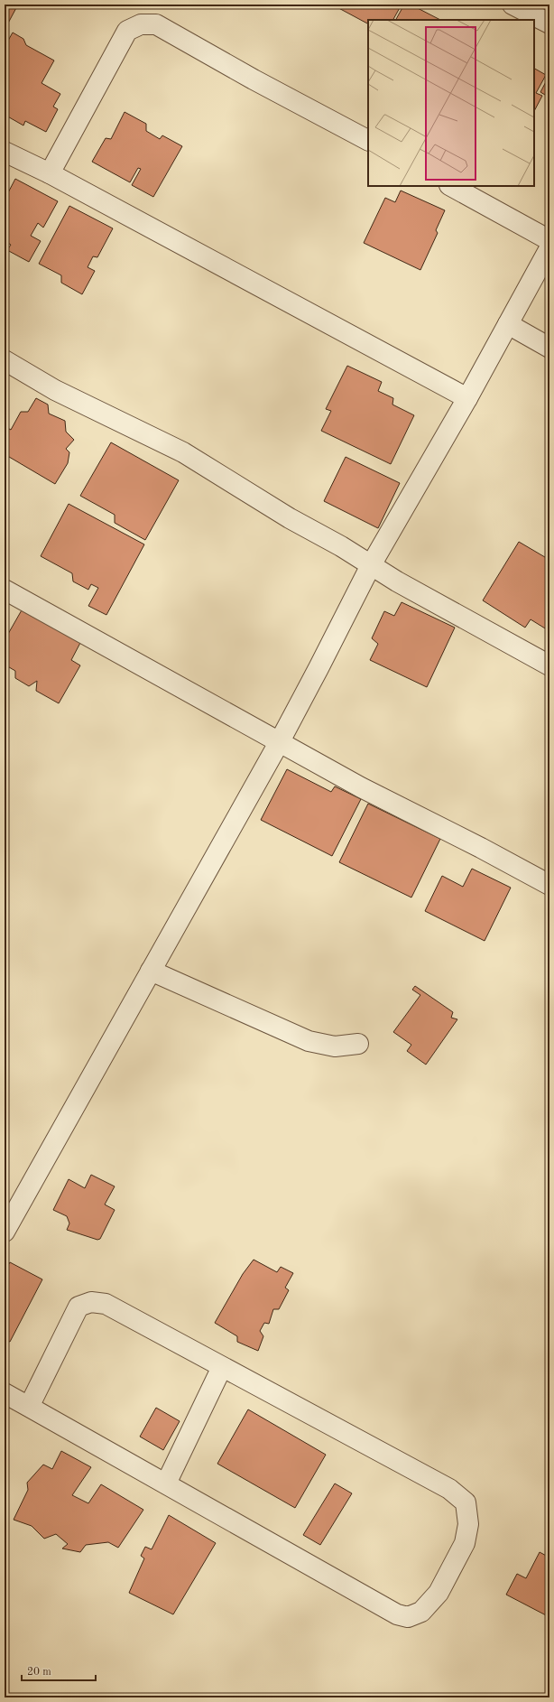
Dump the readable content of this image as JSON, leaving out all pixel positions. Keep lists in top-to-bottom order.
{
  "scale_bar": "20 m"
}
